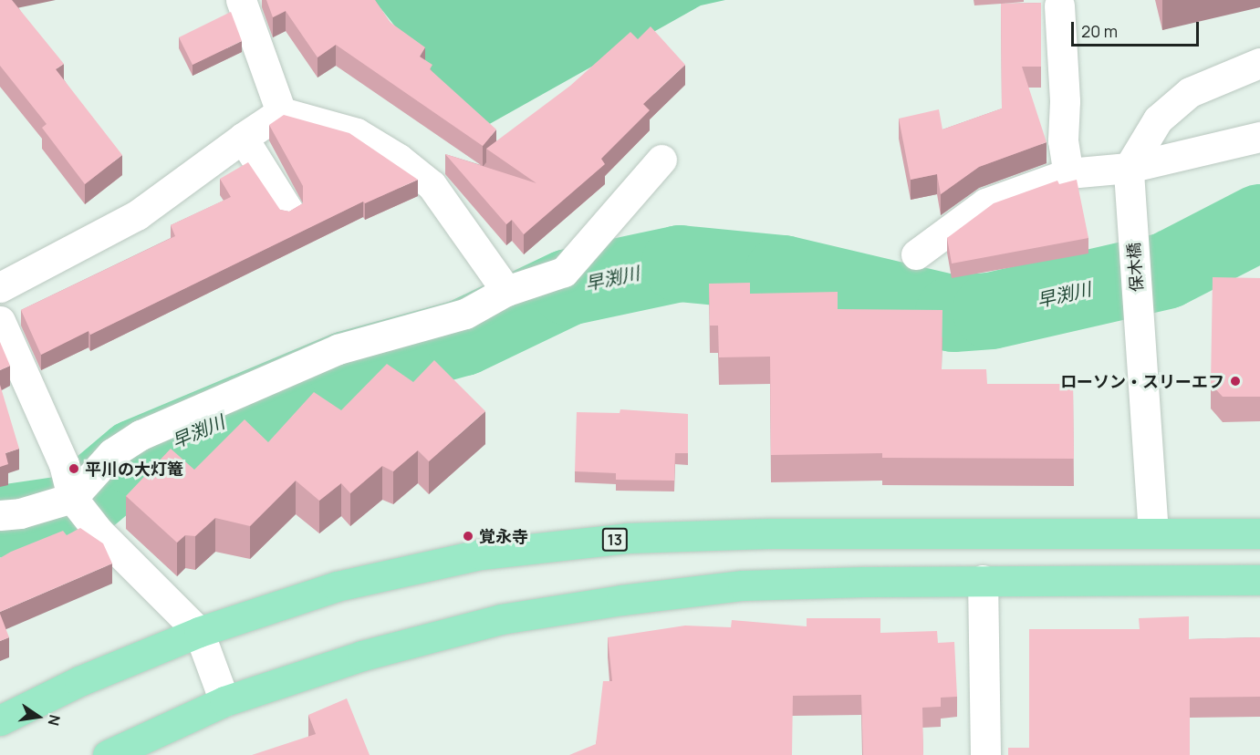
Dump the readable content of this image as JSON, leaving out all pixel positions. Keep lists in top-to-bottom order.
{
  "streets": {
    "main road": ["13"],
    "street": ["保木橋"]
  },
  "crossings": [
    ["保木橋", "13"]
  ],
  "water": ["早渕川"],
  "places": ["ローソン・スリーエフ", "平川の大灯篭", "覚永寺"],
  "scale_bar": "20 m",
  "north": "right"
}
